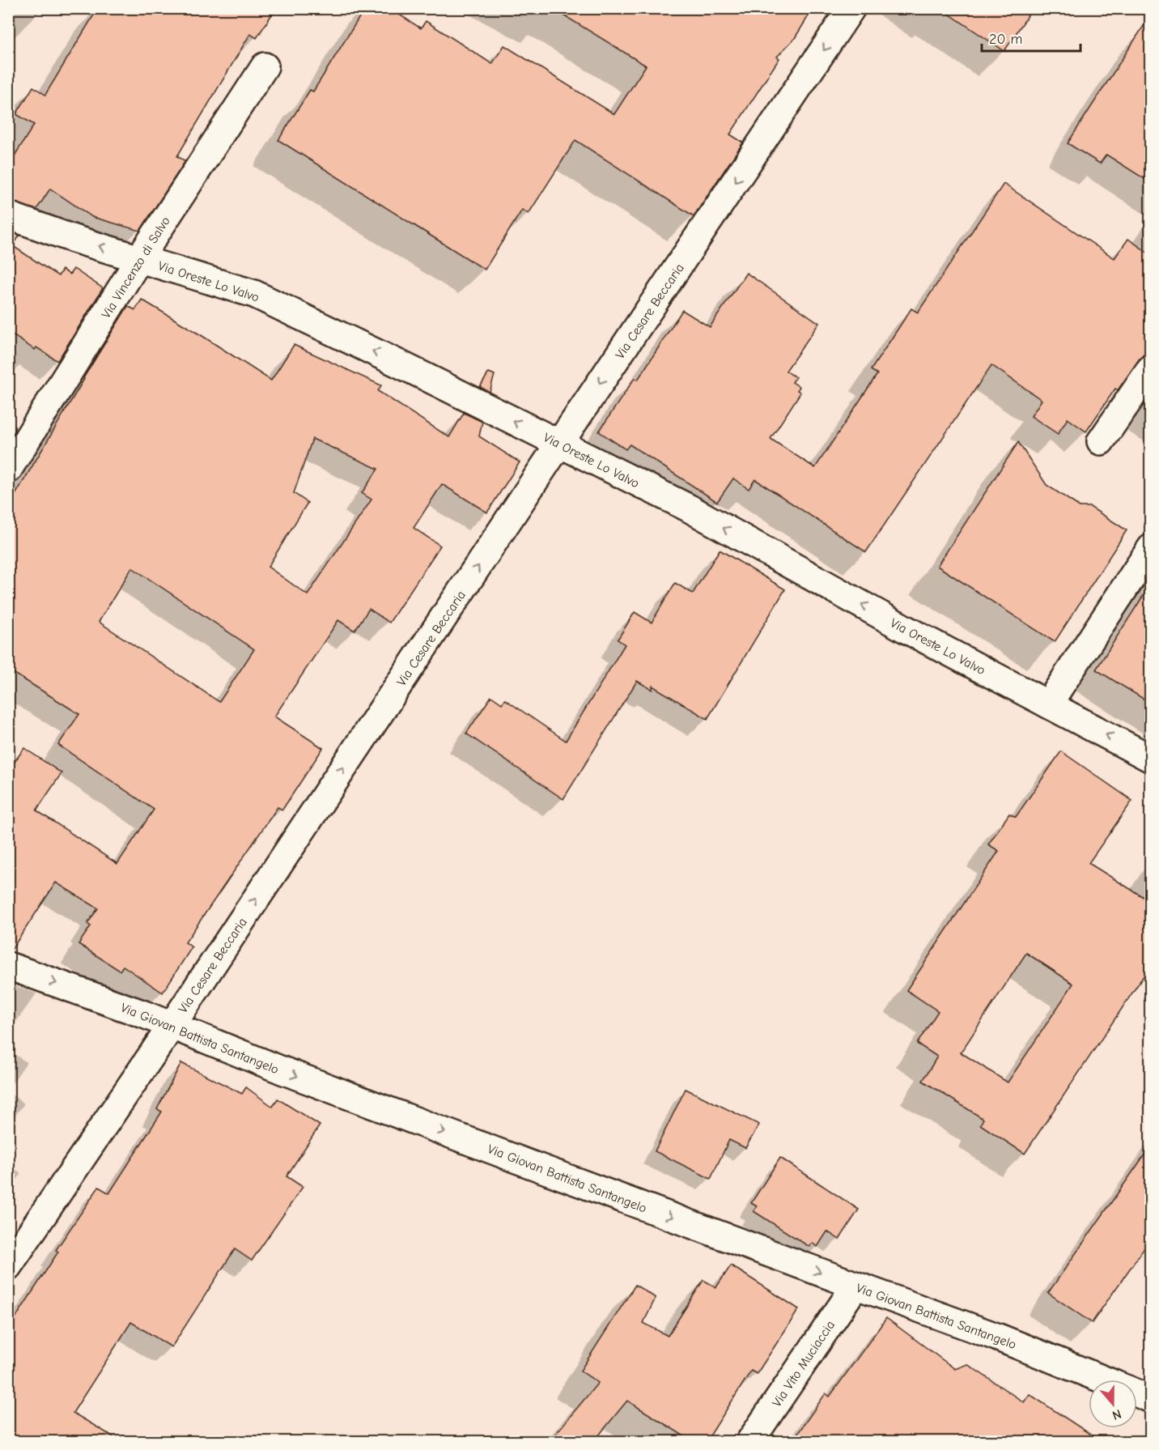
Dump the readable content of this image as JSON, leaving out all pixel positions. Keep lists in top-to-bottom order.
{
  "streets": {
    "street": [
      "Via Vincenzo di Salvo",
      "Via Oreste Lo Valvo",
      "Via Cesare Beccaria",
      "Via Giovan Battista Santangelo",
      "Via Vito Muciaccia"
    ]
  },
  "crossings": [
    ["Via Vincenzo di Salvo", "Via Oreste Lo Valvo"],
    ["Via Oreste Lo Valvo", "Via Cesare Beccaria"],
    ["Via Cesare Beccaria", "Via Giovan Battista Santangelo"],
    ["Via Giovan Battista Santangelo", "Via Vito Muciaccia"]
  ],
  "one_way": ["Via Oreste Lo Valvo", "Via Giovan Battista Santangelo"],
  "scale_bar": "20 m",
  "north": "bottom"
}
